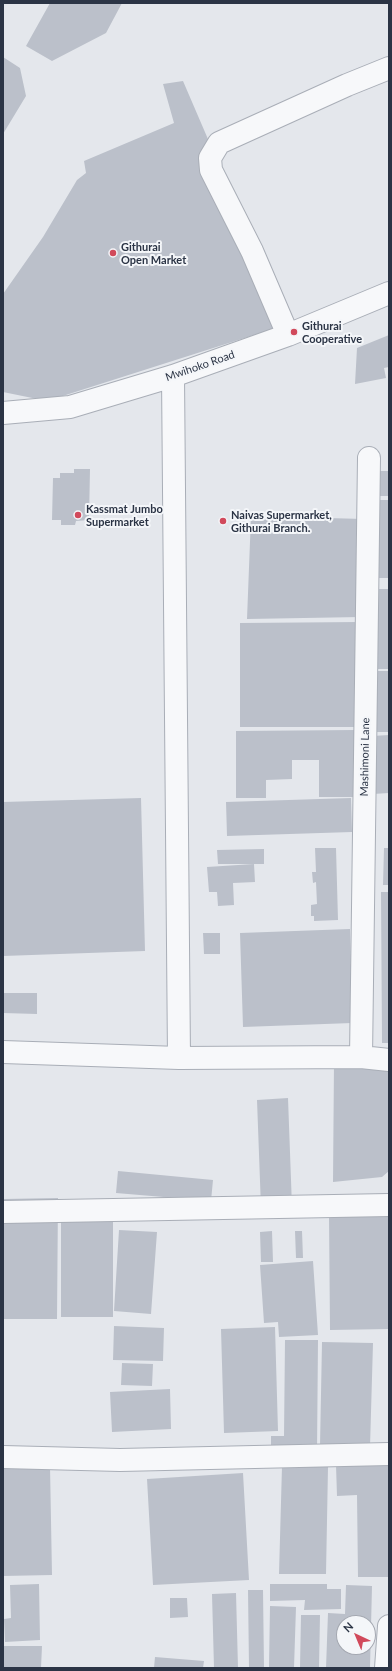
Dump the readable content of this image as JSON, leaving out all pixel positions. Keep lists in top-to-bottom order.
{
  "streets": {
    "street": ["Mwihoko Road", "Mashimoni Lane"]
  },
  "places": [
    "Githurai Open Market",
    "Githurai Cooperative",
    "Kassmat Jumbo Supermarket",
    "Naivas Supermarket, Githurai Branch."
  ],
  "north": "top left"
}
